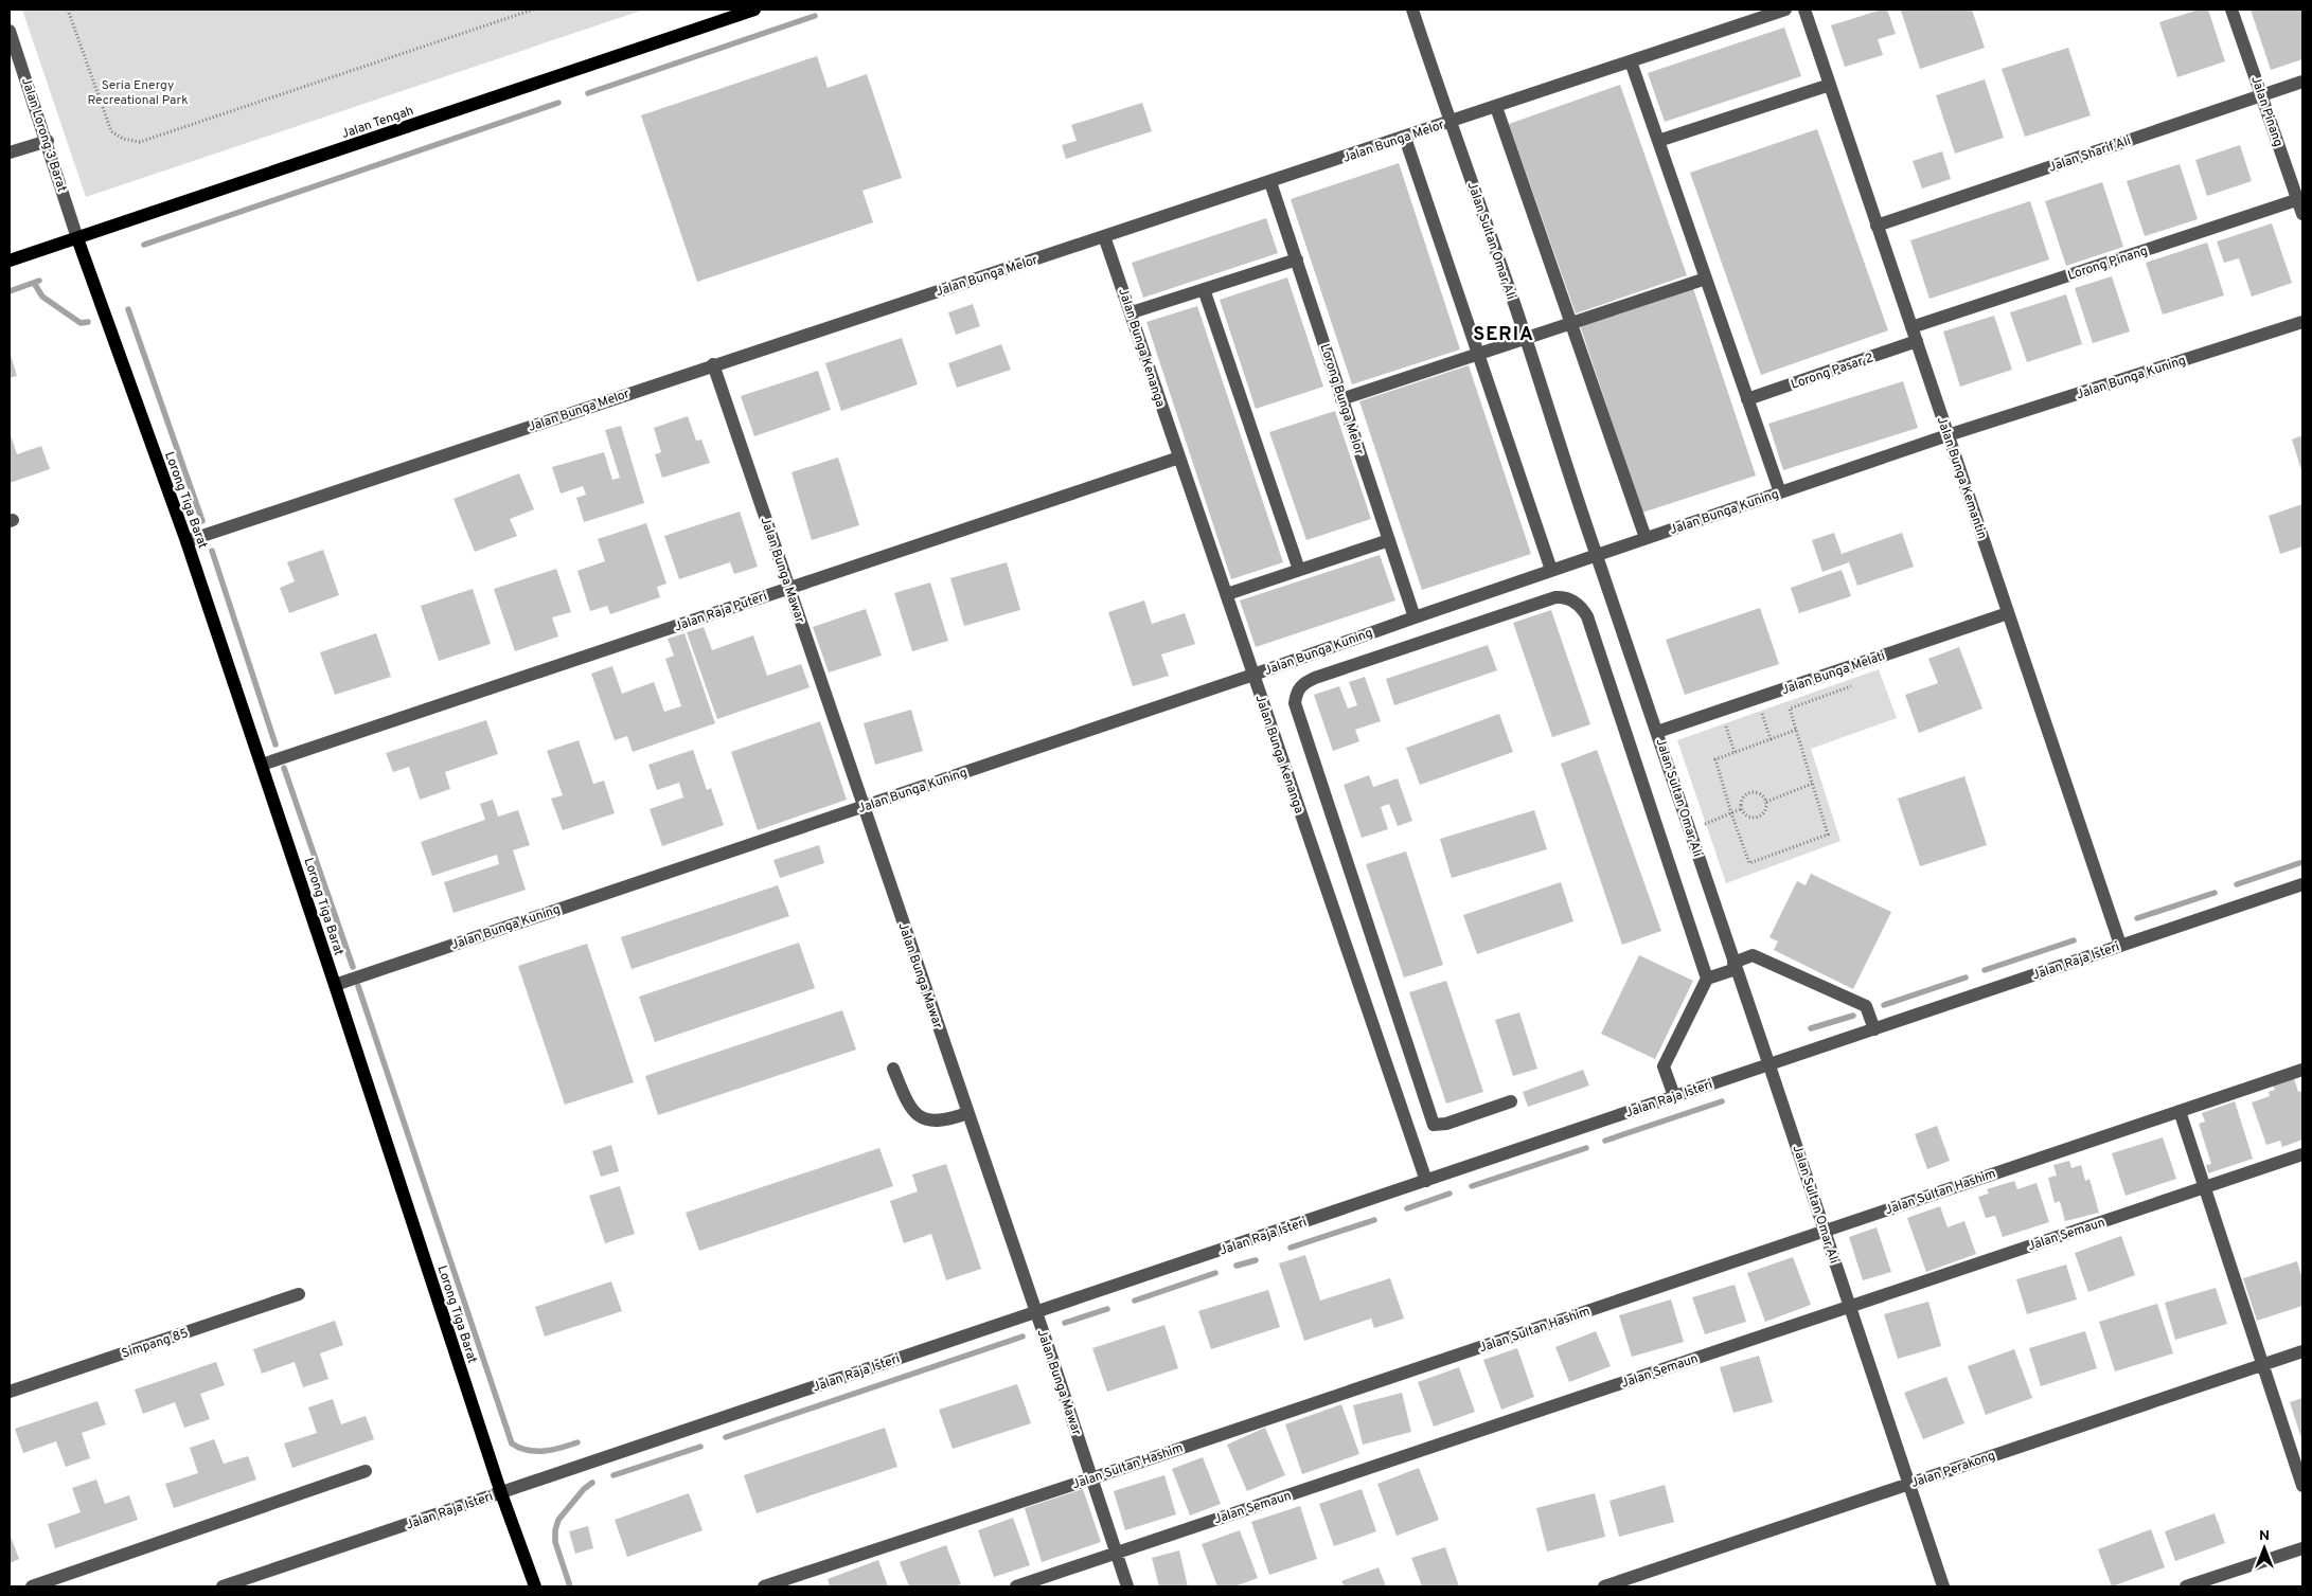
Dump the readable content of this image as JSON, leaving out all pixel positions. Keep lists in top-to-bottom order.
{
  "streets": {
    "main road": ["Jalan Tengah", "Lorong Tiga Barat"],
    "street": [
      "Jalan Pinang",
      "Jalan Lorong 3 Barat",
      "Jalan Bunga Melor",
      "Jalan Sharif Ali",
      "Jalan Sultan Omar Ali",
      "Lorong Pinang",
      "Jalan Bunga Kenanga",
      "Lorong Pasar 2",
      "Jalan Bunga Kuning",
      "Lorong Bunga Melor",
      "Jalan Bunga Kemantin",
      "Jalan Bunga Mawar",
      "Jalan Raja Puteri",
      "Jalan Bunga Melati",
      "Jalan Raja Isteri",
      "Jalan Sultan Hashim",
      "Jalan Semaun",
      "Simpang 85",
      "Jalan Perakong"
    ]
  },
  "crossings": [
    ["Jalan Pinang", "Jalan Sharif Ali"],
    ["Jalan Pinang", "Lorong Pinang"],
    ["Jalan Tengah", "Jalan Lorong 3 Barat"],
    ["Jalan Tengah", "Lorong Tiga Barat"],
    ["Jalan Lorong 3 Barat", "Lorong Tiga Barat"],
    ["Jalan Bunga Melor", "Jalan Sultan Omar Ali"],
    ["Jalan Bunga Melor", "Jalan Bunga Kenanga"],
    ["Jalan Bunga Melor", "Lorong Bunga Melor"],
    ["Jalan Bunga Melor", "Lorong Tiga Barat"],
    ["Jalan Bunga Melor", "Jalan Bunga Mawar"],
    ["Jalan Sharif Ali", "Jalan Bunga Kemantin"],
    ["Jalan Sultan Omar Ali", "Jalan Bunga Kuning"],
    ["Jalan Sultan Omar Ali", "Jalan Bunga Melati"],
    ["Jalan Sultan Omar Ali", "Jalan Raja Isteri"],
    ["Jalan Sultan Omar Ali", "Jalan Sultan Hashim"],
    ["Jalan Sultan Omar Ali", "Jalan Semaun"],
    ["Jalan Sultan Omar Ali", "Jalan Perakong"],
    ["Lorong Pinang", "Jalan Bunga Kemantin"],
    ["Jalan Bunga Kenanga", "Jalan Bunga Kuning"],
    ["Jalan Bunga Kenanga", "Jalan Raja Puteri"],
    ["Jalan Bunga Kenanga", "Jalan Raja Isteri"],
    ["Lorong Pasar 2", "Jalan Bunga Kemantin"],
    ["Jalan Bunga Kuning", "Lorong Bunga Melor"],
    ["Jalan Bunga Kuning", "Jalan Bunga Kemantin"],
    ["Jalan Bunga Kuning", "Lorong Tiga Barat"],
    ["Jalan Bunga Kuning", "Jalan Bunga Mawar"],
    ["Jalan Bunga Kemantin", "Jalan Bunga Melati"],
    ["Jalan Bunga Kemantin", "Jalan Raja Isteri"],
    ["Lorong Tiga Barat", "Jalan Raja Puteri"],
    ["Lorong Tiga Barat", "Jalan Raja Isteri"],
    ["Jalan Bunga Mawar", "Jalan Raja Puteri"],
    ["Jalan Bunga Mawar", "Jalan Raja Isteri"],
    ["Jalan Bunga Mawar", "Jalan Sultan Hashim"],
    ["Jalan Bunga Mawar", "Jalan Semaun"]
  ],
  "districts": ["SERIA"],
  "parks": ["Seria Energy Recreational Park"],
  "north": "top"
}
